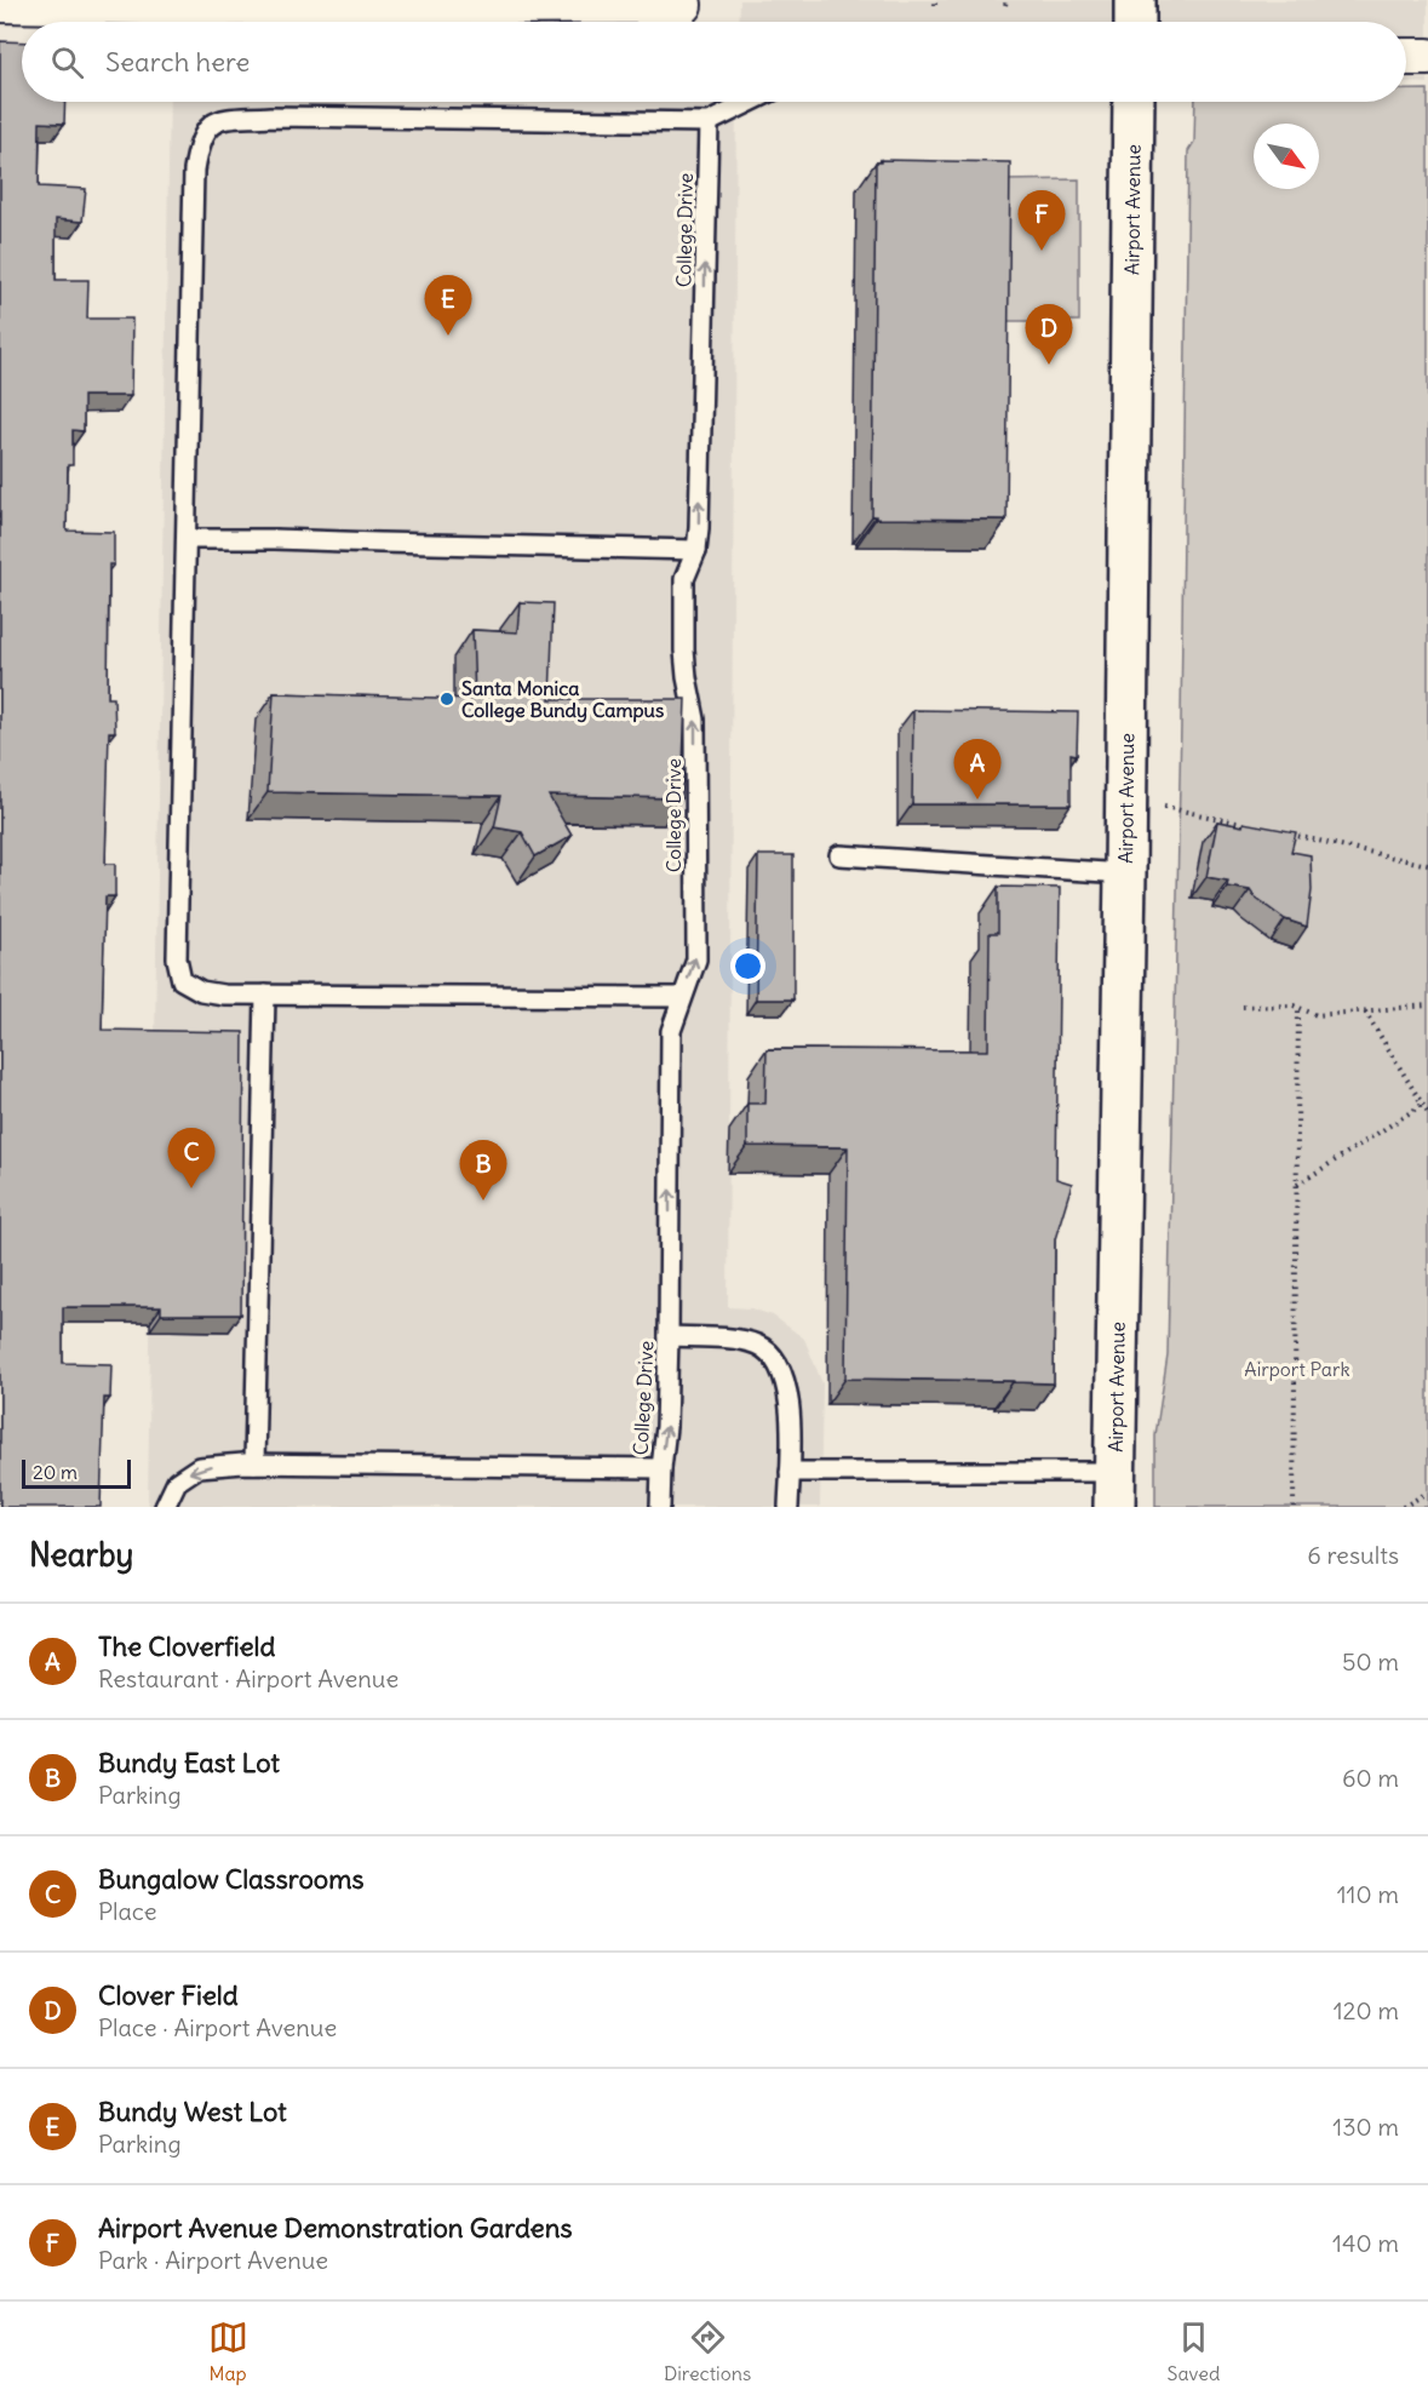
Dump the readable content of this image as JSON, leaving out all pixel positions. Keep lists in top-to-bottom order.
{
  "streets": {
    "street": ["Airport Avenue"],
    "lane": ["College Drive"]
  },
  "one_way": ["College Drive"],
  "parks": ["Airport Park"],
  "places": ["Santa Monica College Bundy Campus"],
  "scale_bar": "20 m",
  "north": "bottom right",
  "page": {
    "search": "Search here",
    "pins": [
      "F",
      "E",
      "D",
      "A",
      "C",
      "B"
    ],
    "scale": "20 m",
    "heading": ["Nearby", "6 results"],
    "list": [
      {
        "mark": "A",
        "name": "The Cloverfield",
        "note": "Restaurant · Airport Avenue",
        "value": "50 m"
      },
      {
        "mark": "B",
        "name": "Bundy East Lot",
        "note": "Parking",
        "value": "60 m"
      },
      {
        "mark": "C",
        "name": "Bungalow Classrooms",
        "note": "Place",
        "value": "110 m"
      },
      {
        "mark": "D",
        "name": "Clover Field",
        "note": "Place · Airport Avenue",
        "value": "120 m"
      },
      {
        "mark": "E",
        "name": "Bundy West Lot",
        "note": "Parking",
        "value": "130 m"
      },
      {
        "mark": "F",
        "name": "Airport Avenue Demonstration Gardens",
        "note": "Park · Airport Avenue",
        "value": "140 m"
      }
    ],
    "nav": ["Map", "Directions", "Saved"]
  }
}
